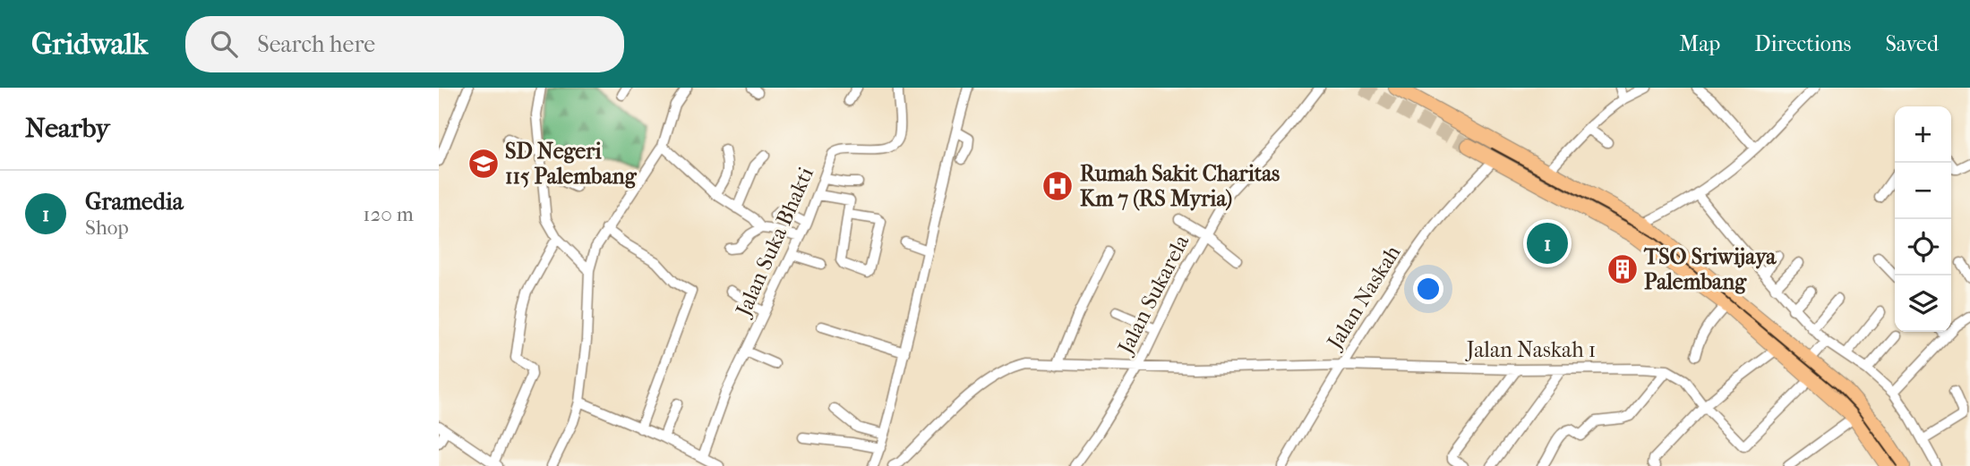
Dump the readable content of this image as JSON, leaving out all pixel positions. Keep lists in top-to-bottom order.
{
  "streets": {
    "street": [
      "Jalan Suka Bhakti",
      "Jalan Sukarela",
      "Jalan Naskah",
      "Jalan Naskah 1"
    ]
  },
  "crossings": [
    ["Jalan Sukarela", "Jalan Naskah 1"],
    ["Jalan Naskah", "Jalan Naskah 1"]
  ],
  "places": {
    "school or university": ["SD Negeri 115 Palembang"],
    "hospital": ["Rumah Sakit Charitas Km 7 (RS Myria)"],
    "building": ["TSO Sriwijaya Palembang"]
  },
  "page": {
    "header": "Gridwalk",
    "search": "Search here",
    "nav": ["Map", "Directions", "Saved"],
    "heading": "Nearby",
    "map_buttons": ["+", "−"],
    "list": [
      {
        "mark": "1",
        "name": "Gramedia",
        "note": "Shop",
        "value": "120 m"
      }
    ],
    "pins": "1"
  }
}
